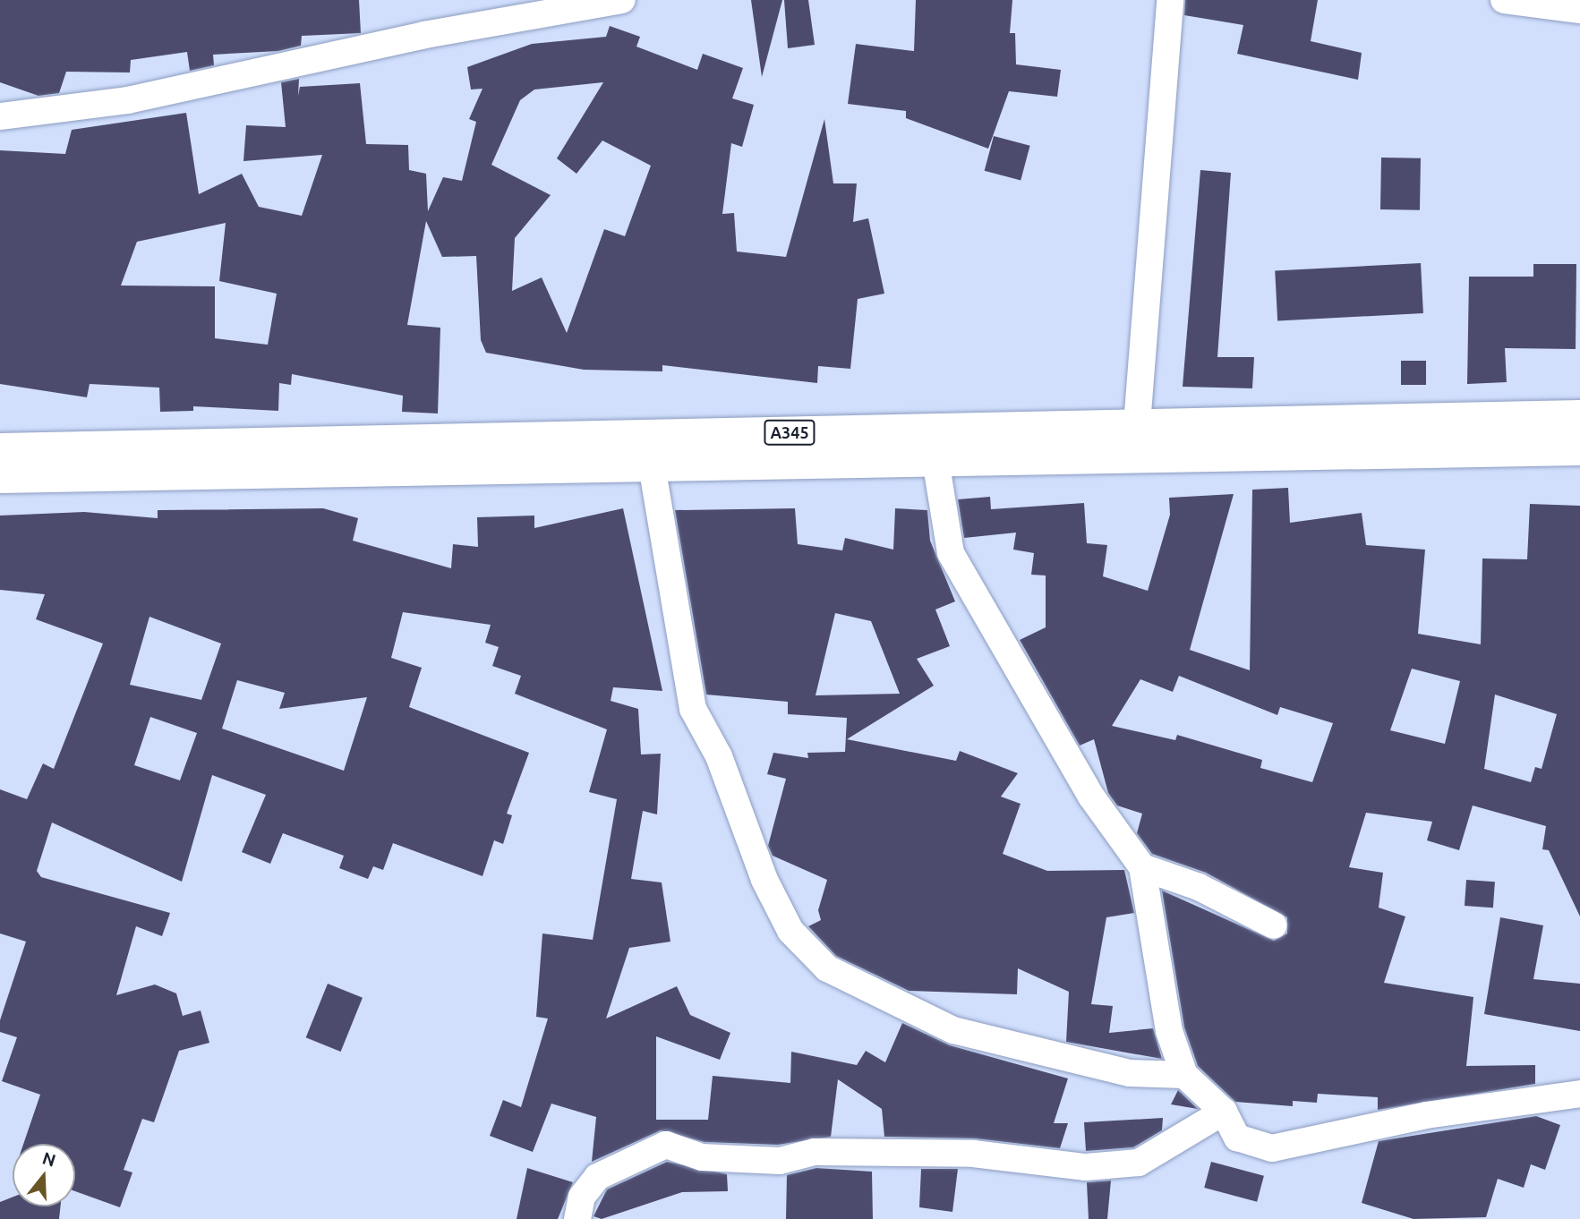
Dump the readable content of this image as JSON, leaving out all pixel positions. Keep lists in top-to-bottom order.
{
  "streets": {
    "highway": ["A345"]
  },
  "north": "top"
}
